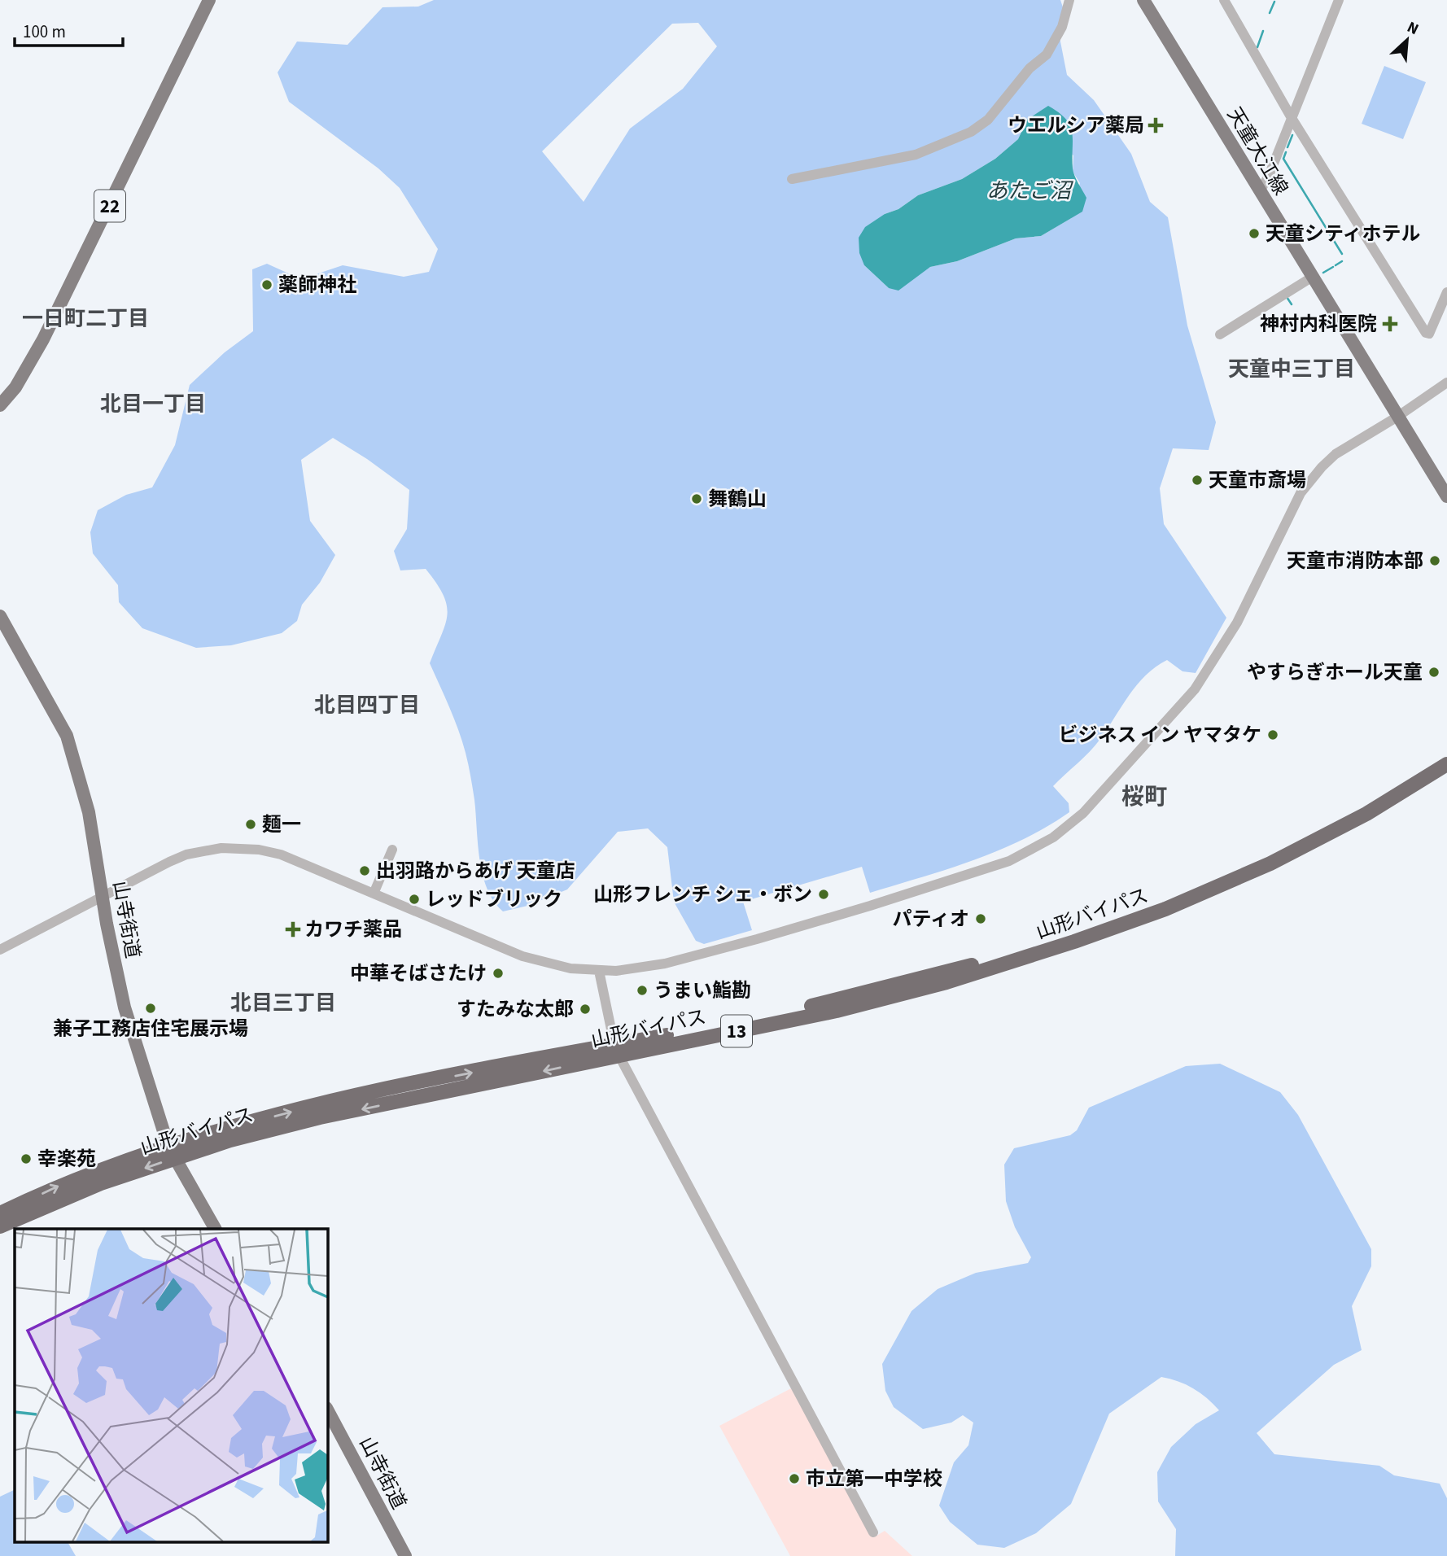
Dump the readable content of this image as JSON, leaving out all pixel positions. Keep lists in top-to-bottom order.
{
  "streets": {
    "highway": ["山形バイパス", "13"],
    "main road": ["天童大江線", "22", "山寺街道"]
  },
  "crossings": [
    ["山形バイパス", "山寺街道"]
  ],
  "districts": [
    "一日町二丁目",
    "天童中三丁目",
    "北目一丁目",
    "北目四丁目",
    "桜町",
    "北目三丁目"
  ],
  "water": ["あたご沼"],
  "places": {
    "health": ["ウエルシア薬局", "神村内科医院", "カワチ薬品"],
    "other": [
      "天童シティホテル",
      "薬師神社",
      "天童市斎場",
      "舞鶴山",
      "天童市消防本部",
      "やすらぎホール天童",
      "ビジネス イン ヤマタケ",
      "麺一",
      "出羽路からあげ 天童店",
      "山形フレンチ シェ・ボン",
      "レッドブリック",
      "パティオ",
      "中華そばさたけ",
      "うまい鮨勘",
      "兼子工務店住宅展示場",
      "すたみな太郎",
      "幸楽苑",
      "市立第一中学校"
    ]
  },
  "scale_bar": "100 m",
  "north": "top right"
}
